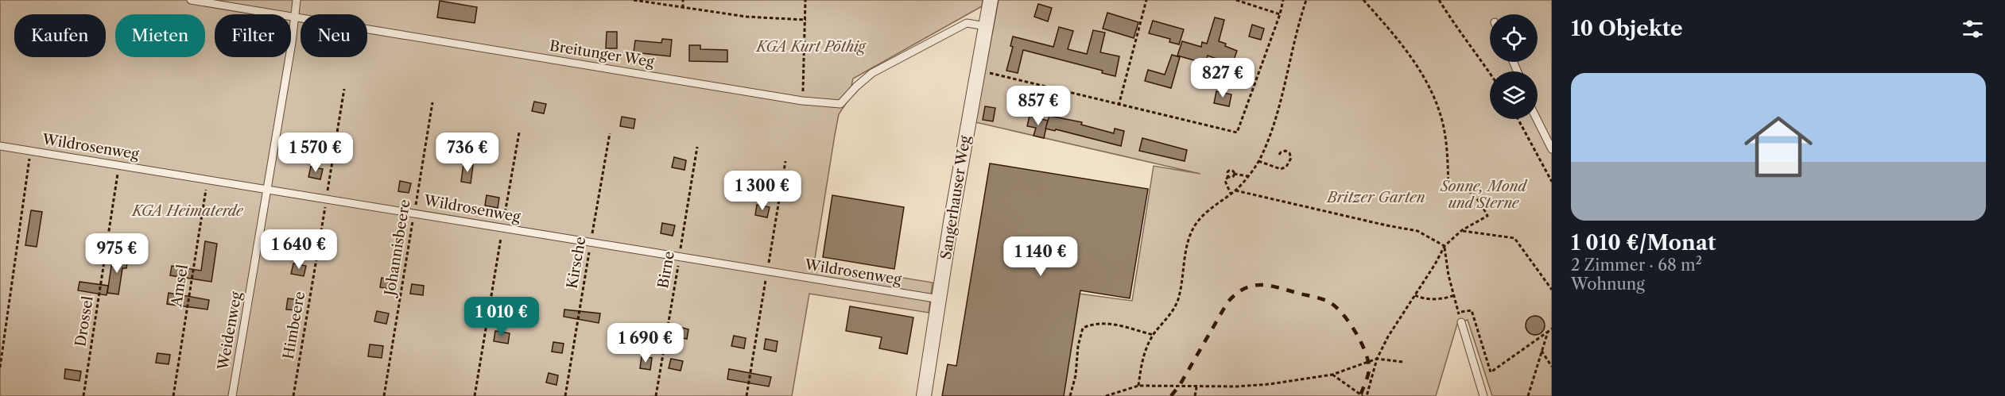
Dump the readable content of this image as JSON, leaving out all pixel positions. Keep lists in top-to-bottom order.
{
  "streets": {
    "street": ["Sangerhauser Weg"],
    "lane": ["Breitunger Weg", "Wildrosenweg", "Weidenweg"],
    "path": [
      "Johannisbeere",
      "Kirsche",
      "Birne",
      "Amsel",
      "Drossel",
      "Himbeere"
    ]
  },
  "crossings": [
    ["Breitunger Weg", "Sangerhauser Weg"],
    ["Breitunger Weg", "Weidenweg"],
    ["Wildrosenweg", "Sangerhauser Weg"],
    ["Wildrosenweg", "Johannisbeere"],
    ["Wildrosenweg", "Kirsche"],
    ["Wildrosenweg", "Birne"],
    ["Wildrosenweg", "Amsel"],
    ["Wildrosenweg", "Drossel"],
    ["Wildrosenweg", "Himbeere"],
    ["Wildrosenweg", "Weidenweg"]
  ],
  "parks": [
    "KGA Kurt Pöthig",
    "Sonne, Mond und Sterne",
    "Britzer Garten",
    "KGA Heimaterde"
  ],
  "page": {
    "heading": "10 Objekte",
    "chip": [
      "Kaufen",
      "Mieten",
      "Filter",
      "Neu"
    ],
    "list": [
      {
        "name": "1 010 €/Monat",
        "note": "2 Zimmer · 68 m² · Wohnung"
      }
    ],
    "price": [
      "827 €",
      "857 €",
      "1 570 €",
      "736 €",
      "1 300 €",
      "1 640 €",
      "975 €",
      "1 140 €",
      "1 010 €",
      "1 690 €"
    ]
  }
}
